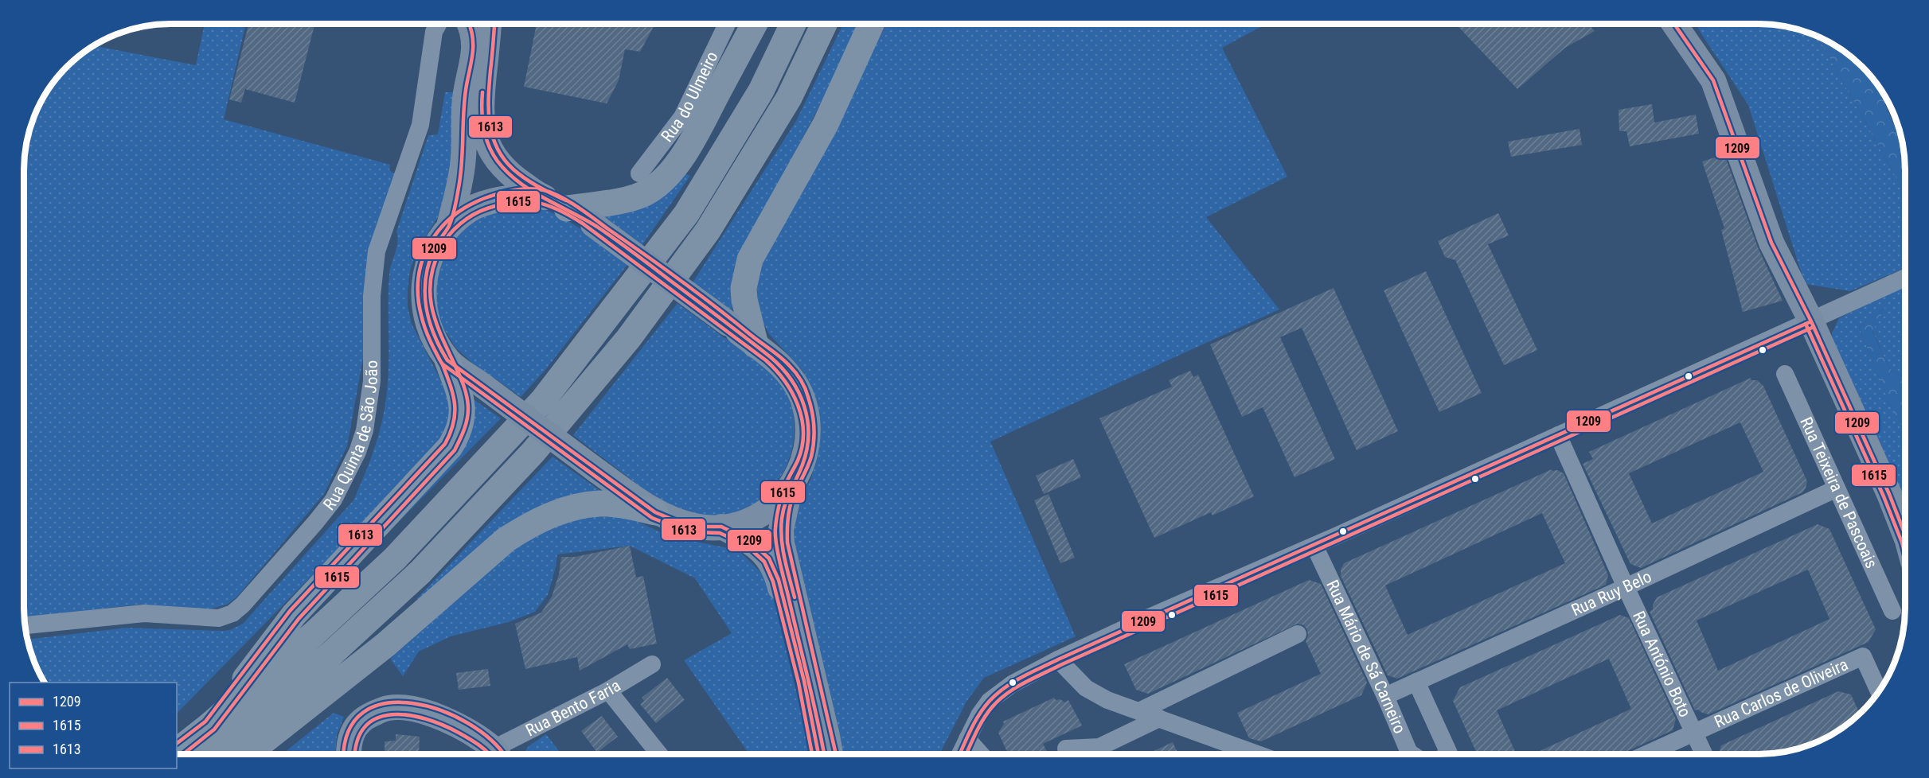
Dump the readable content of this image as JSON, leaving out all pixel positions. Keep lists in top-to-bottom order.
{
  "streets": {
    "street": [
      "Rua do Ulmeiro",
      "Rua Quinta de São João",
      "Rua Teixeira de Pascoais",
      "Rua Ruy Belo",
      "Rua Mário de Sá Carneiro",
      "Rua António Boto",
      "Rua Carlos de Oliveira",
      "Rua Bento Faria"
    ]
  },
  "crossings": [
    ["Rua Teixeira de Pascoais", "Rua Ruy Belo"],
    ["Rua Ruy Belo", "Rua Mário de Sá Carneiro"],
    ["Rua Ruy Belo", "Rua António Boto"],
    ["Rua António Boto", "Rua Carlos de Oliveira"]
  ],
  "lines": ["transit line 1209", "transit line 1613", "transit line 1615"],
  "legend": ["1209", "1615", "1613"]
}
